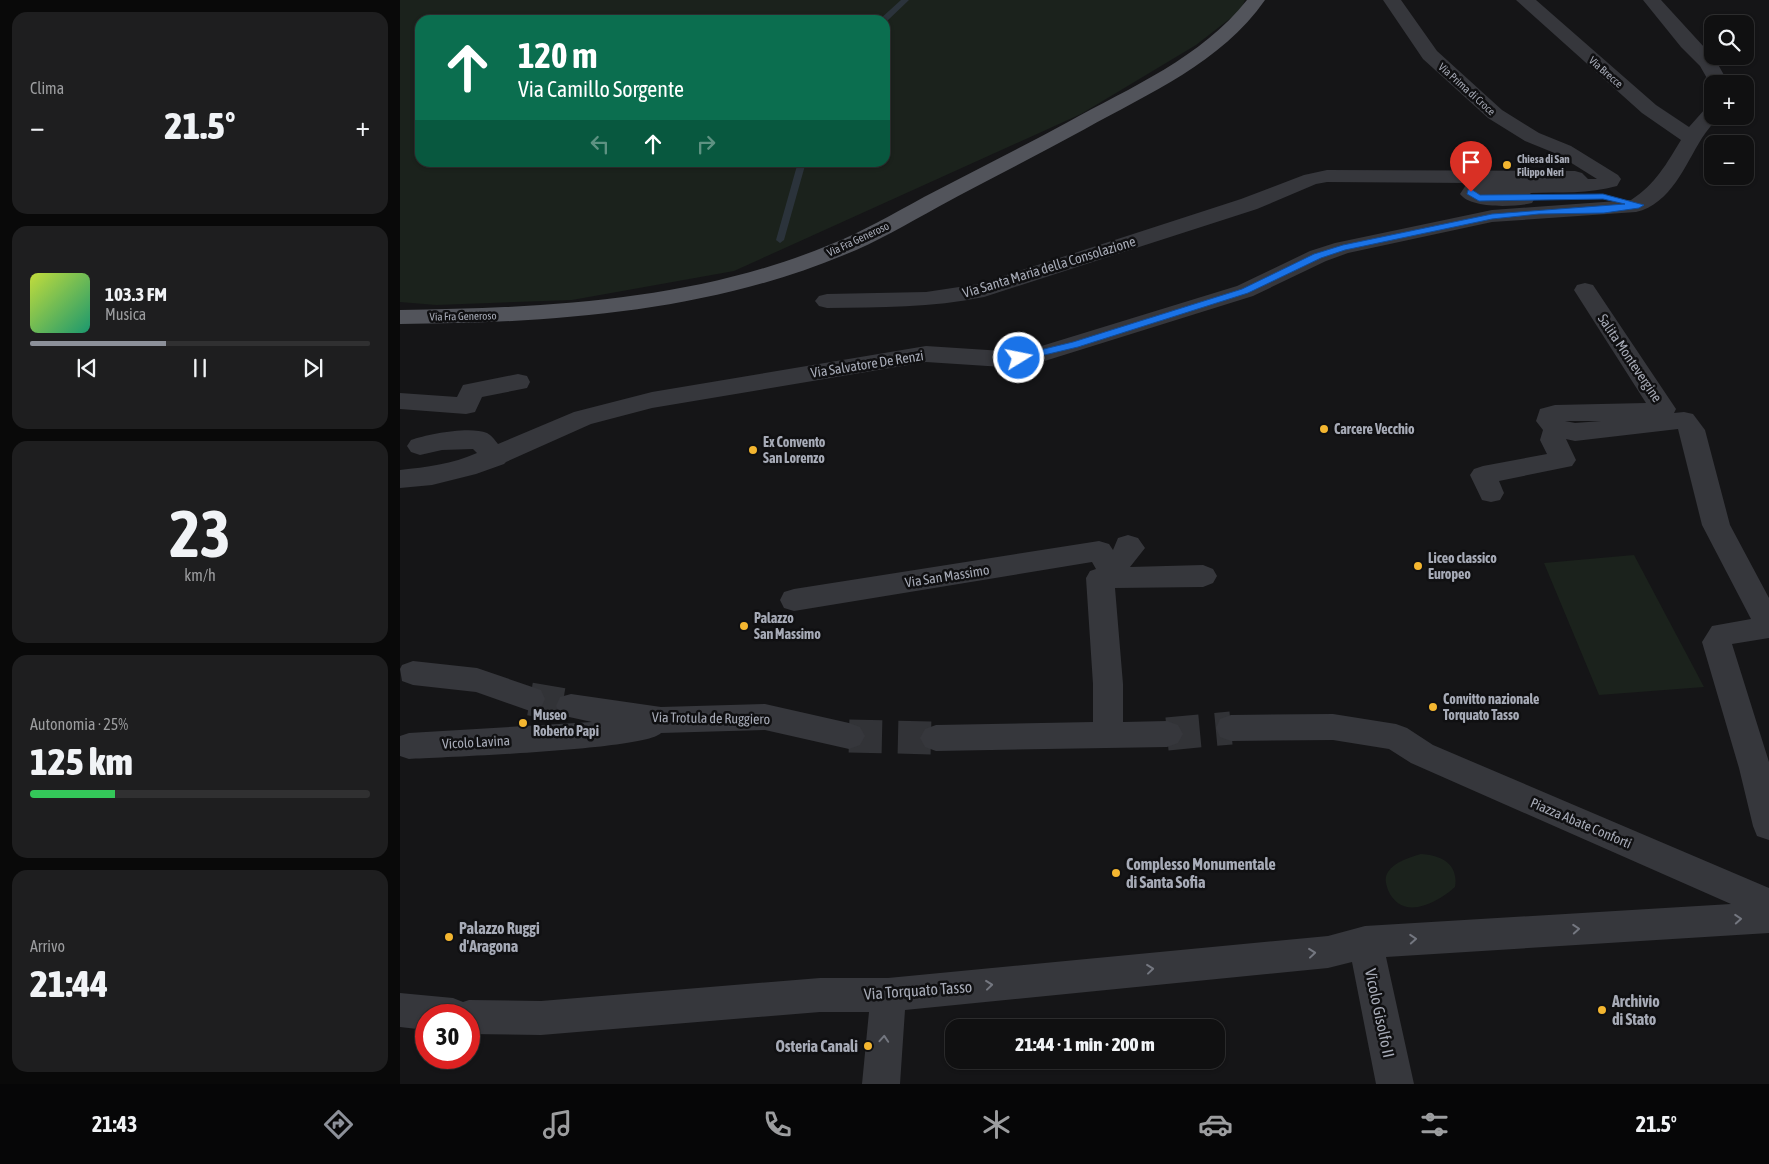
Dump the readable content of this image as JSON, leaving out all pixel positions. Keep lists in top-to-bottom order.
{
  "streets": {
    "main road": ["Via Fra Generoso"],
    "street": [
      "Via Brecce",
      "Via Prima di Croce",
      "Via Santa Maria della Consolazione",
      "Salita Montevergine",
      "Via Salvatore De Renzi",
      "Via San Massimo",
      "Via Trotula de Ruggiero",
      "Vicolo Lavina",
      "Piazza Abate Conforti",
      "Via Torquato Tasso",
      "Vicolo Gisolfo II"
    ]
  },
  "crossings": [
    ["Via Prima di Croce", "Via Santa Maria della Consolazione"],
    ["Via Trotula de Ruggiero", "Vicolo Lavina"],
    ["Via Torquato Tasso", "Vicolo Gisolfo II"]
  ],
  "places": [
    "Chiesa di San Filippo Neri",
    "Carcere Vecchio",
    "Ex Convento San Lorenzo",
    "Liceo classico Europeo",
    "Palazzo San Massimo",
    "Convitto nazionale Torquato Tasso",
    "Museo Roberto Papi",
    "Complesso Monumentale di Santa Sofia",
    "Palazzo Ruggi d'Aragona",
    "Archivio di Stato",
    "Osteria Canali"
  ],
  "page": {
    "tile": [
      "Clima",
      ["23", "km/h"],
      ["Autonomia · 25%", "125 km"],
      ["Arrivo", "21:44"]
    ],
    "map_buttons": ["+", "−"],
    "turn": ["120 m", "Via Camillo Sorgente"],
    "heat": ["−", "21.5°", "+"],
    "song": ["103.3 FM", "Musica"],
    "limit": "30",
    "trip": "21:44 · 1 min · 200 m",
    "tabs": ["21:43", "21.5°"]
  }
}
